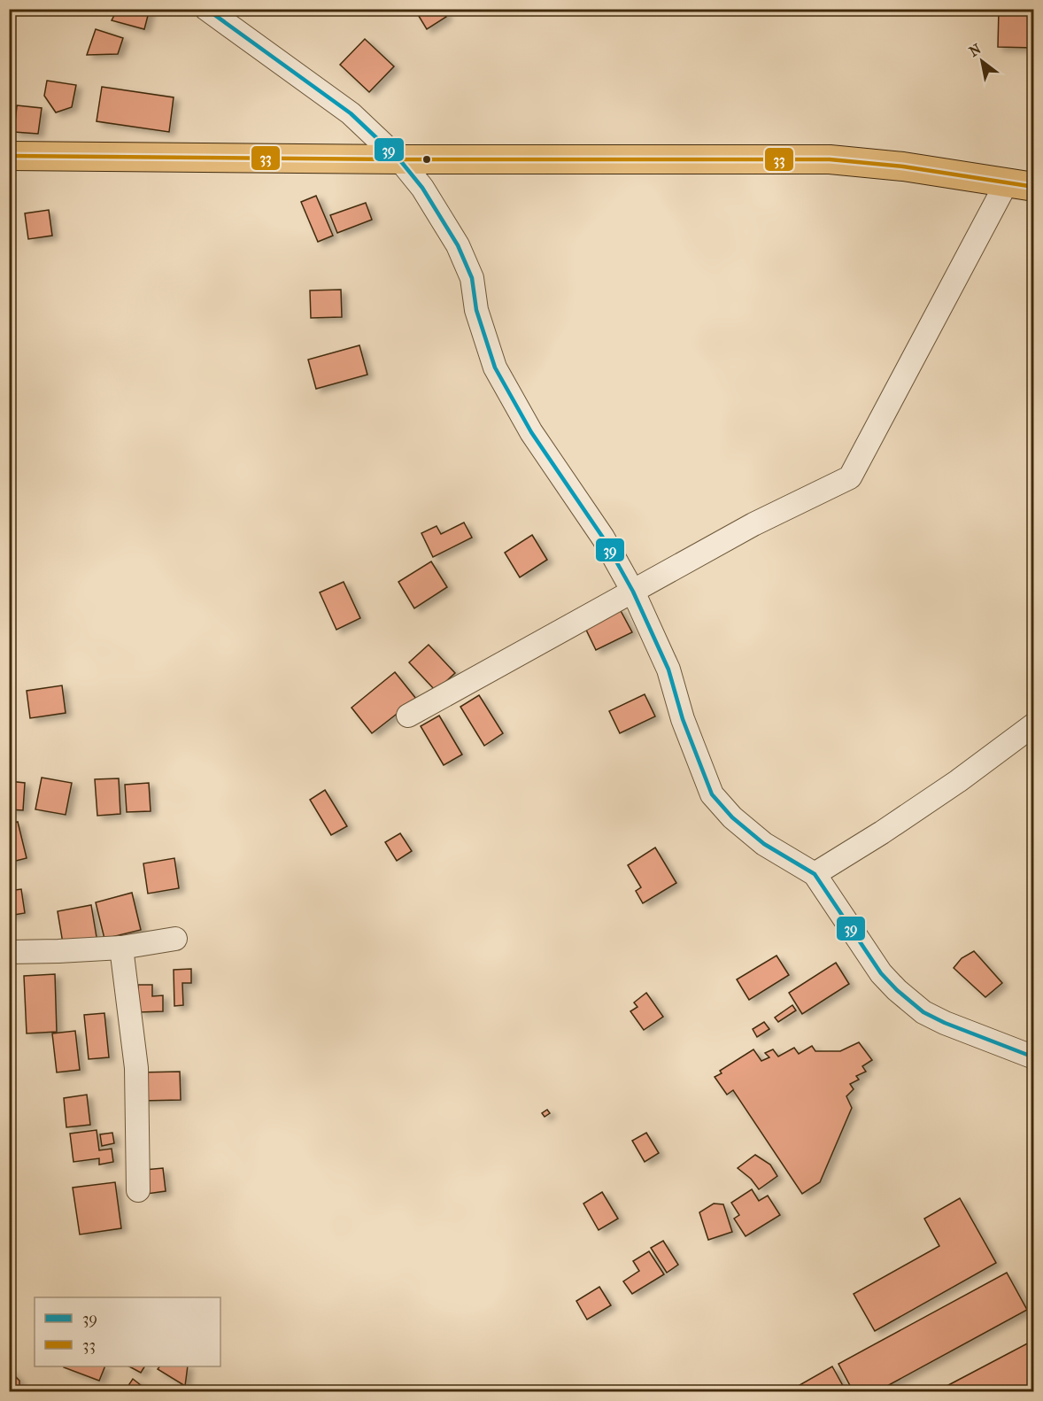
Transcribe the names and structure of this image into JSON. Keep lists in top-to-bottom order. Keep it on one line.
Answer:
{"lines":["transit line 39","transit line 33"],"legend":["39","33"],"north":"top left"}
